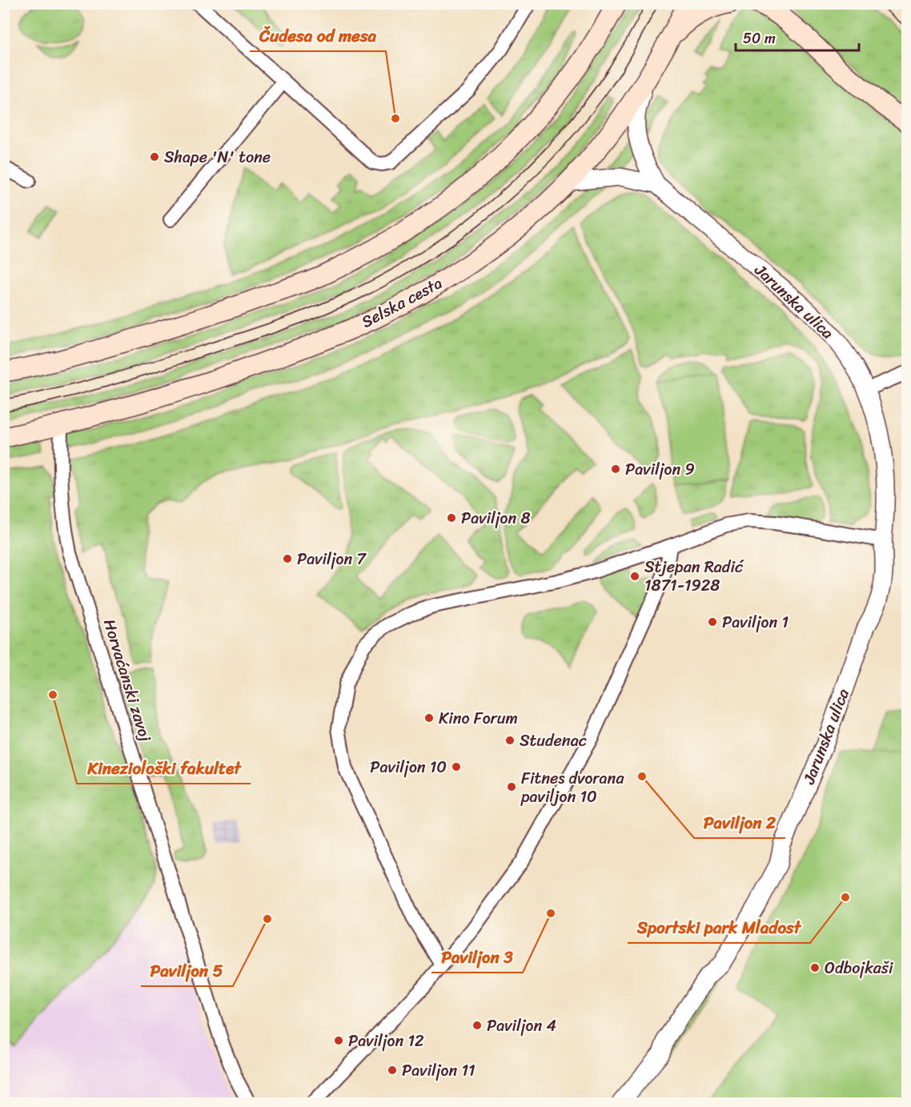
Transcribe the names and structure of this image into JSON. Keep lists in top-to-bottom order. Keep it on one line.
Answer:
{"streets":{"main road":["Selska cesta"],"street":["Jarunska ulica","Horvaćanski zavoj"]},"crossings":[["Selska cesta","Horvaćanski zavoj"]],"places":["Čudesa od mesa","Shape 'N' tone","Paviljon 9","Paviljon 8","Paviljon 7","Stjepan Radić 1871-1928","Paviljon 1","Kineziološki fakultet","Kino Forum","Studenac","Paviljon 10","Paviljon 2","Fitnes dvorana paviljon 10","Sportski park Mladost","Paviljon 3","Paviljon 5","Odbojkaši","Paviljon 4","Paviljon 12","Paviljon 11"],"scale_bar":"50 m"}
